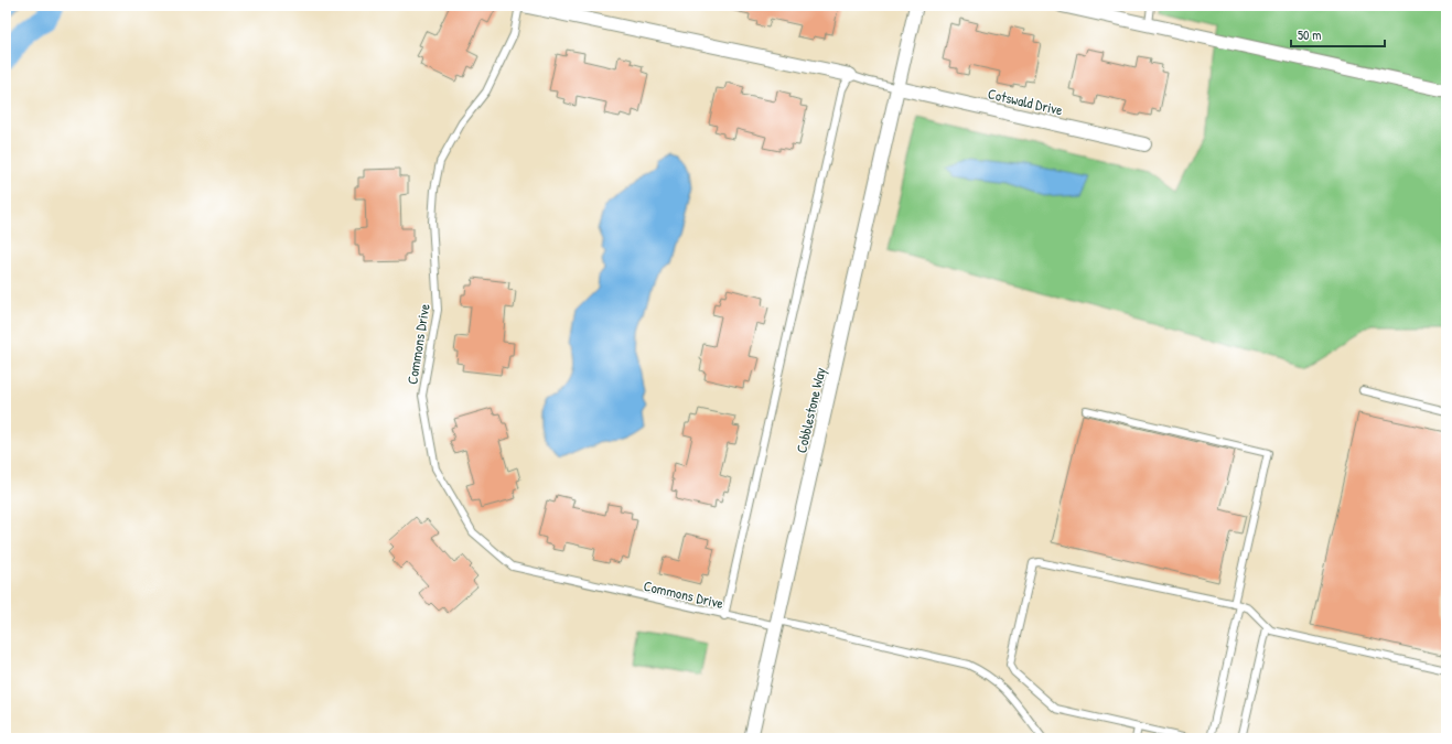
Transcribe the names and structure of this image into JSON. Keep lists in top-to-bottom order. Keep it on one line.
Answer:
{"streets":{"street":["Cotswald Drive","Cobblestone Way"],"lane":["Commons Drive"]},"crossings":[["Cotswald Drive","Cobblestone Way"],["Commons Drive","Cobblestone Way"]],"scale_bar":"50 m"}
